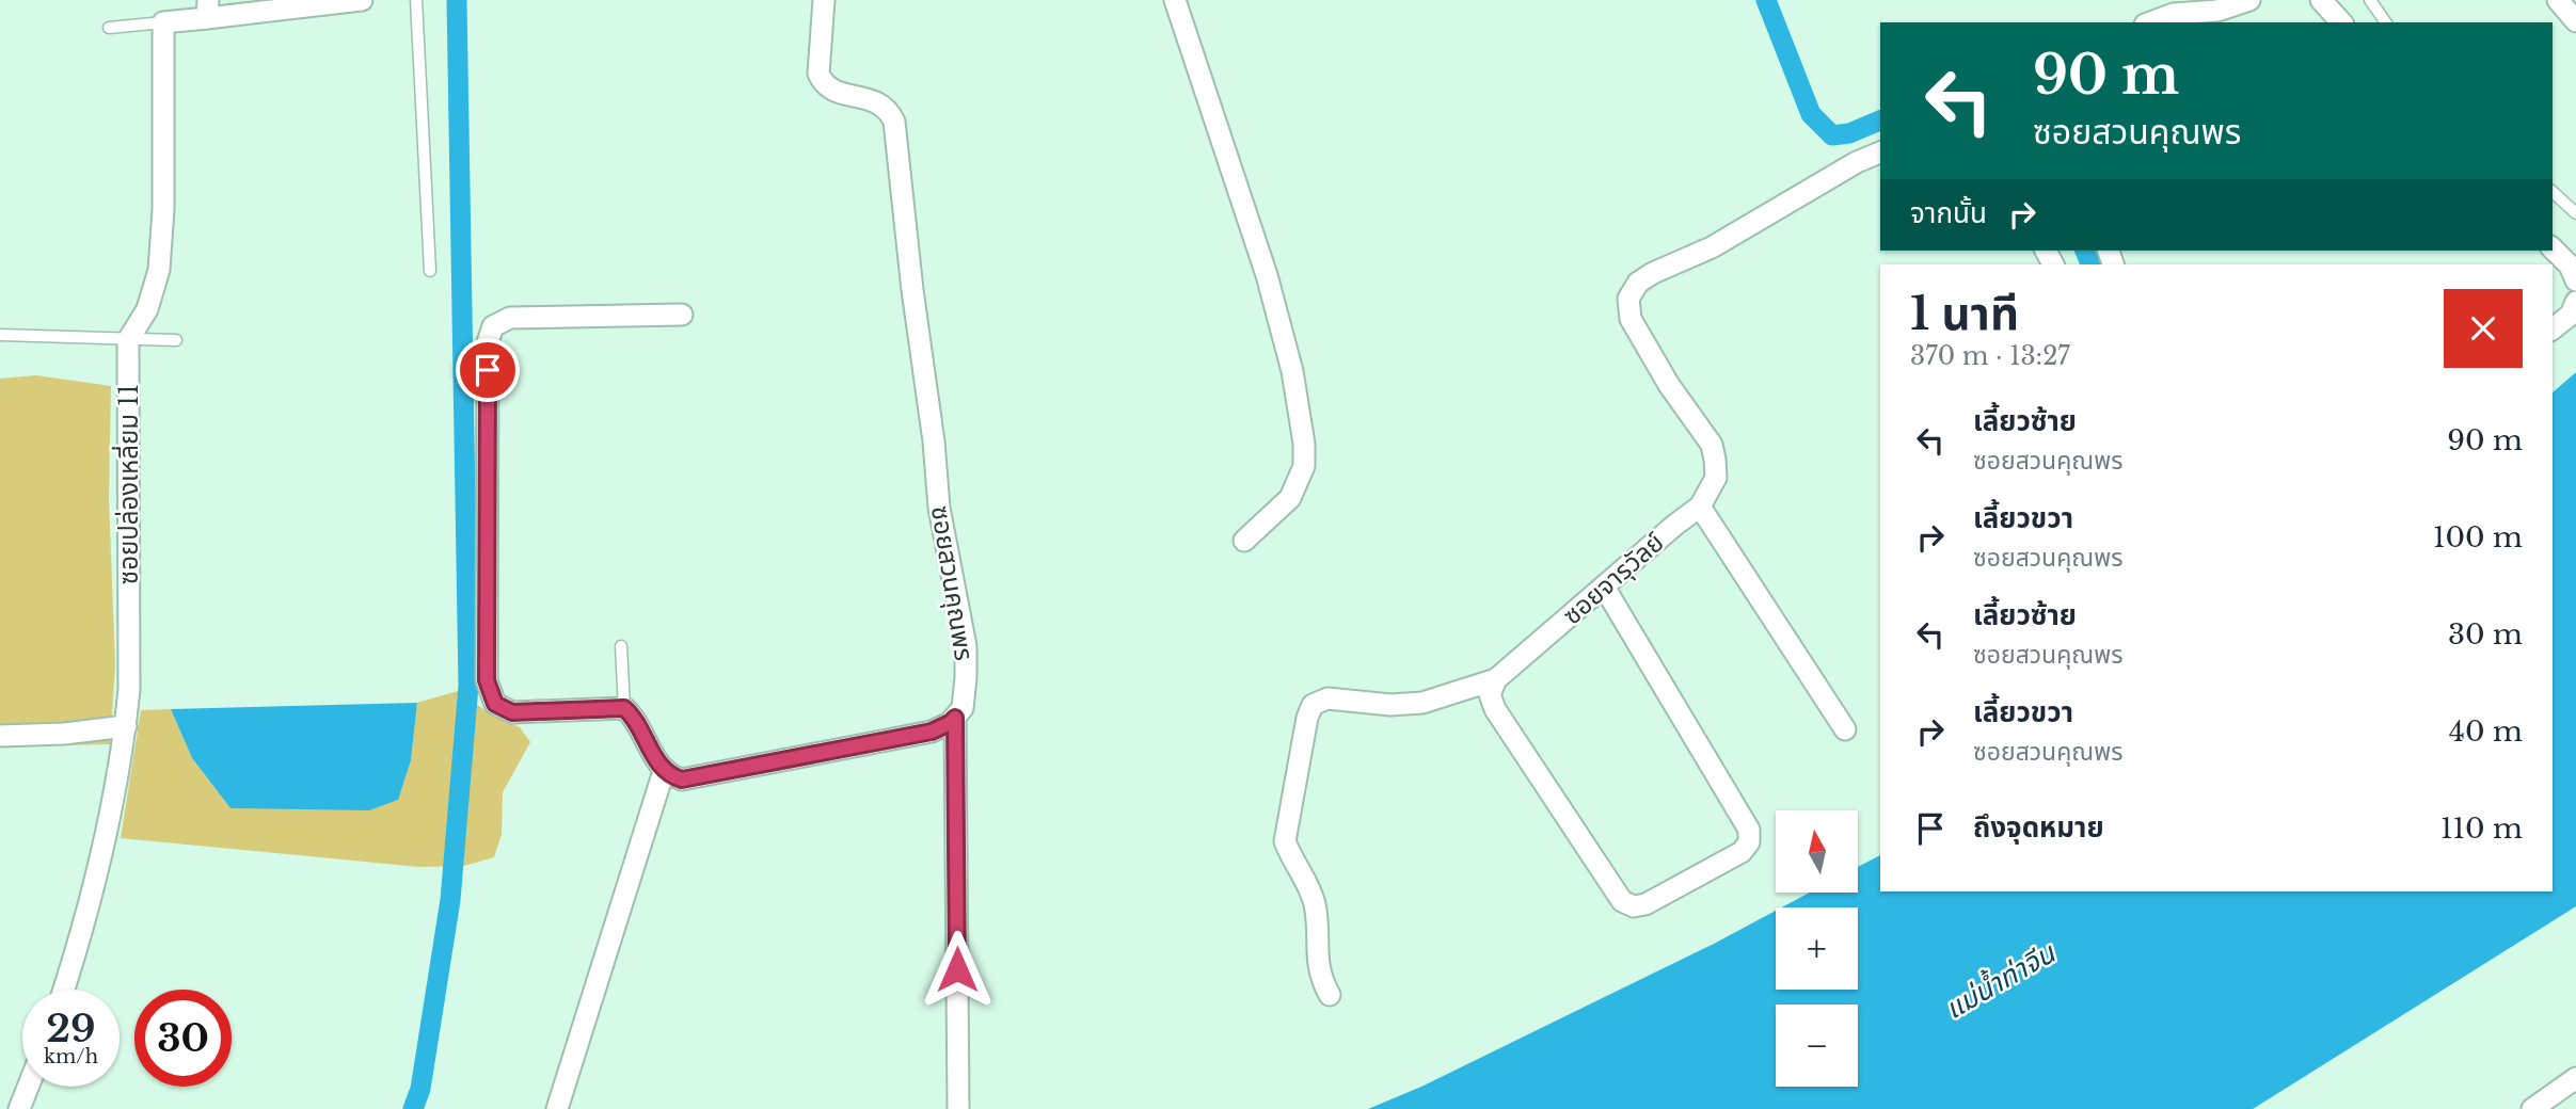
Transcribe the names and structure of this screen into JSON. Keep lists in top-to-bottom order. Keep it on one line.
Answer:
{"streets":{"street":["ซอยปล่องเหลี่ยม 11","ซอยจารุวัลย์","ซอยสวนคุณพร"]},"water":["แม่น้ำท่าจีน"],"north":"top","page":{"turn":["90 m","ซอยสวนคุณพร"],"then":"จากนั้น","heading":["1 นาที","370 m · 13:27"],"list":[{"name":"เลี้ยวซ้าย","note":"ซอยสวนคุณพร","value":"90 m"},{"name":"เลี้ยวขวา","note":"ซอยสวนคุณพร","value":"100 m"},{"name":"เลี้ยวซ้าย","note":"ซอยสวนคุณพร","value":"30 m"},{"name":"เลี้ยวขวา","note":"ซอยสวนคุณพร","value":"40 m"},{"name":"ถึงจุดหมาย","value":"110 m"}],"map_buttons":["+","−"],"speed":"29 km/h","limit":"30"}}
